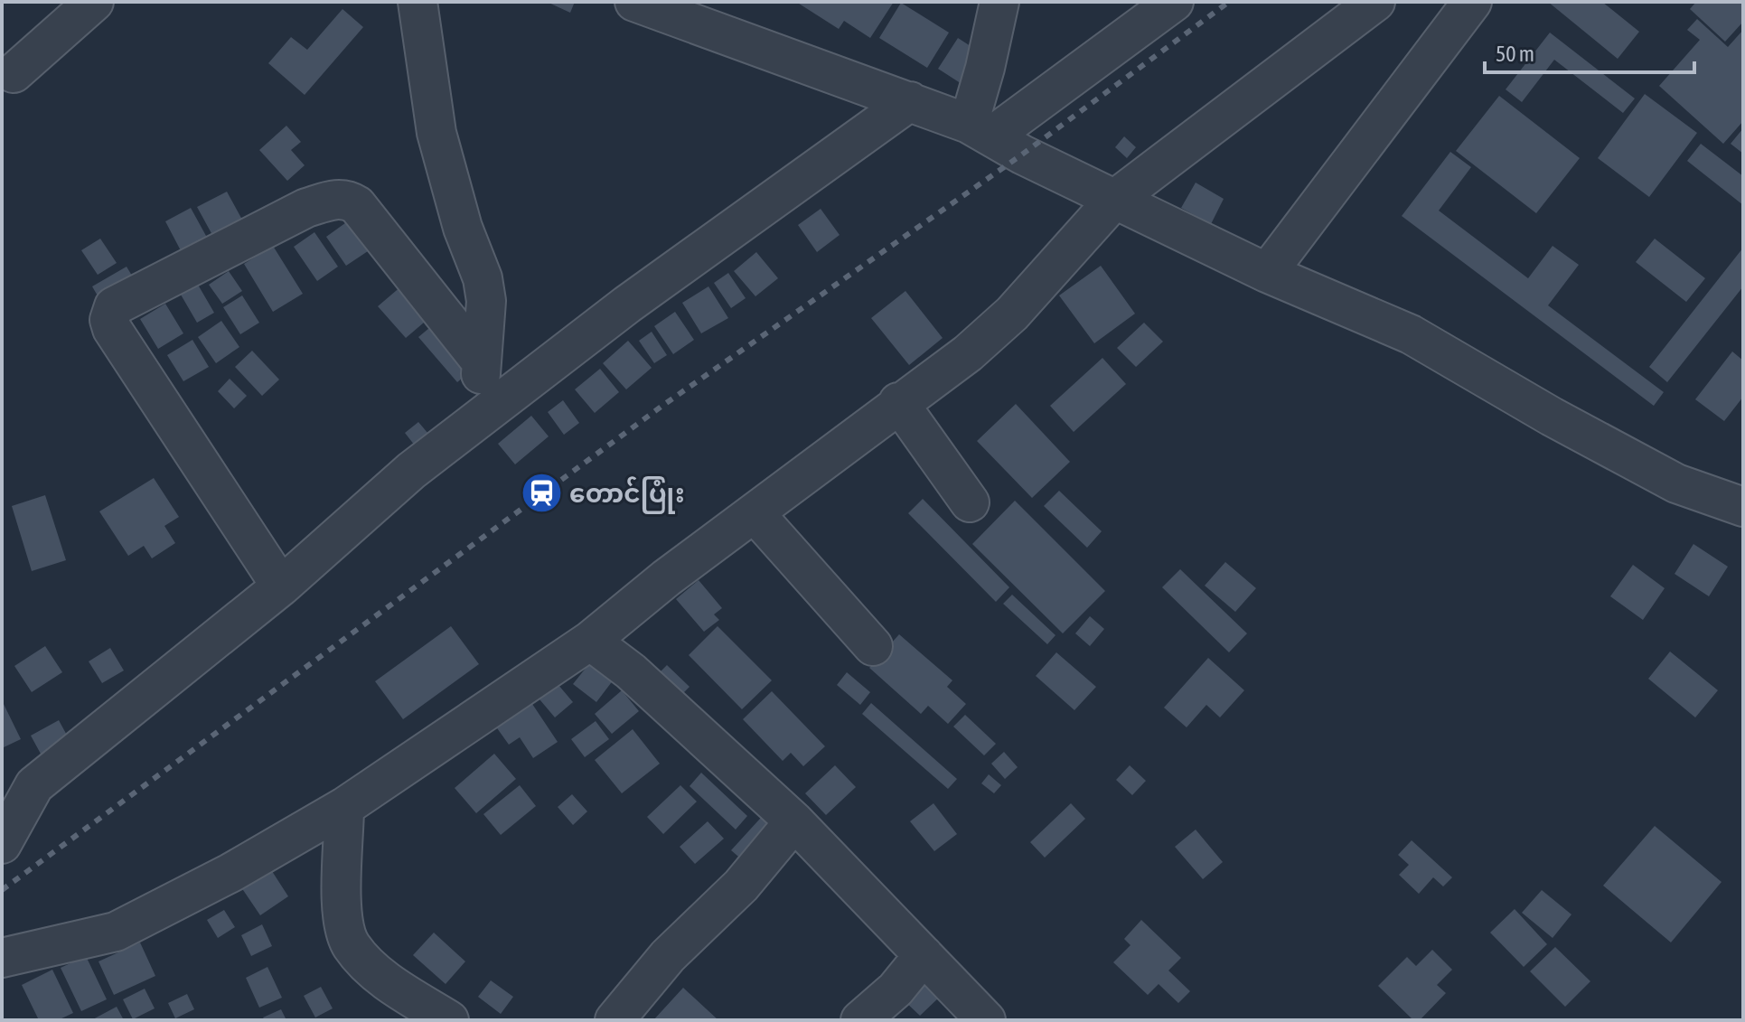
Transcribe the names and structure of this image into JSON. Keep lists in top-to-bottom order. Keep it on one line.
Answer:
{"places":{"station":["တောင်ပြုံး"]},"scale_bar":"50 m"}
